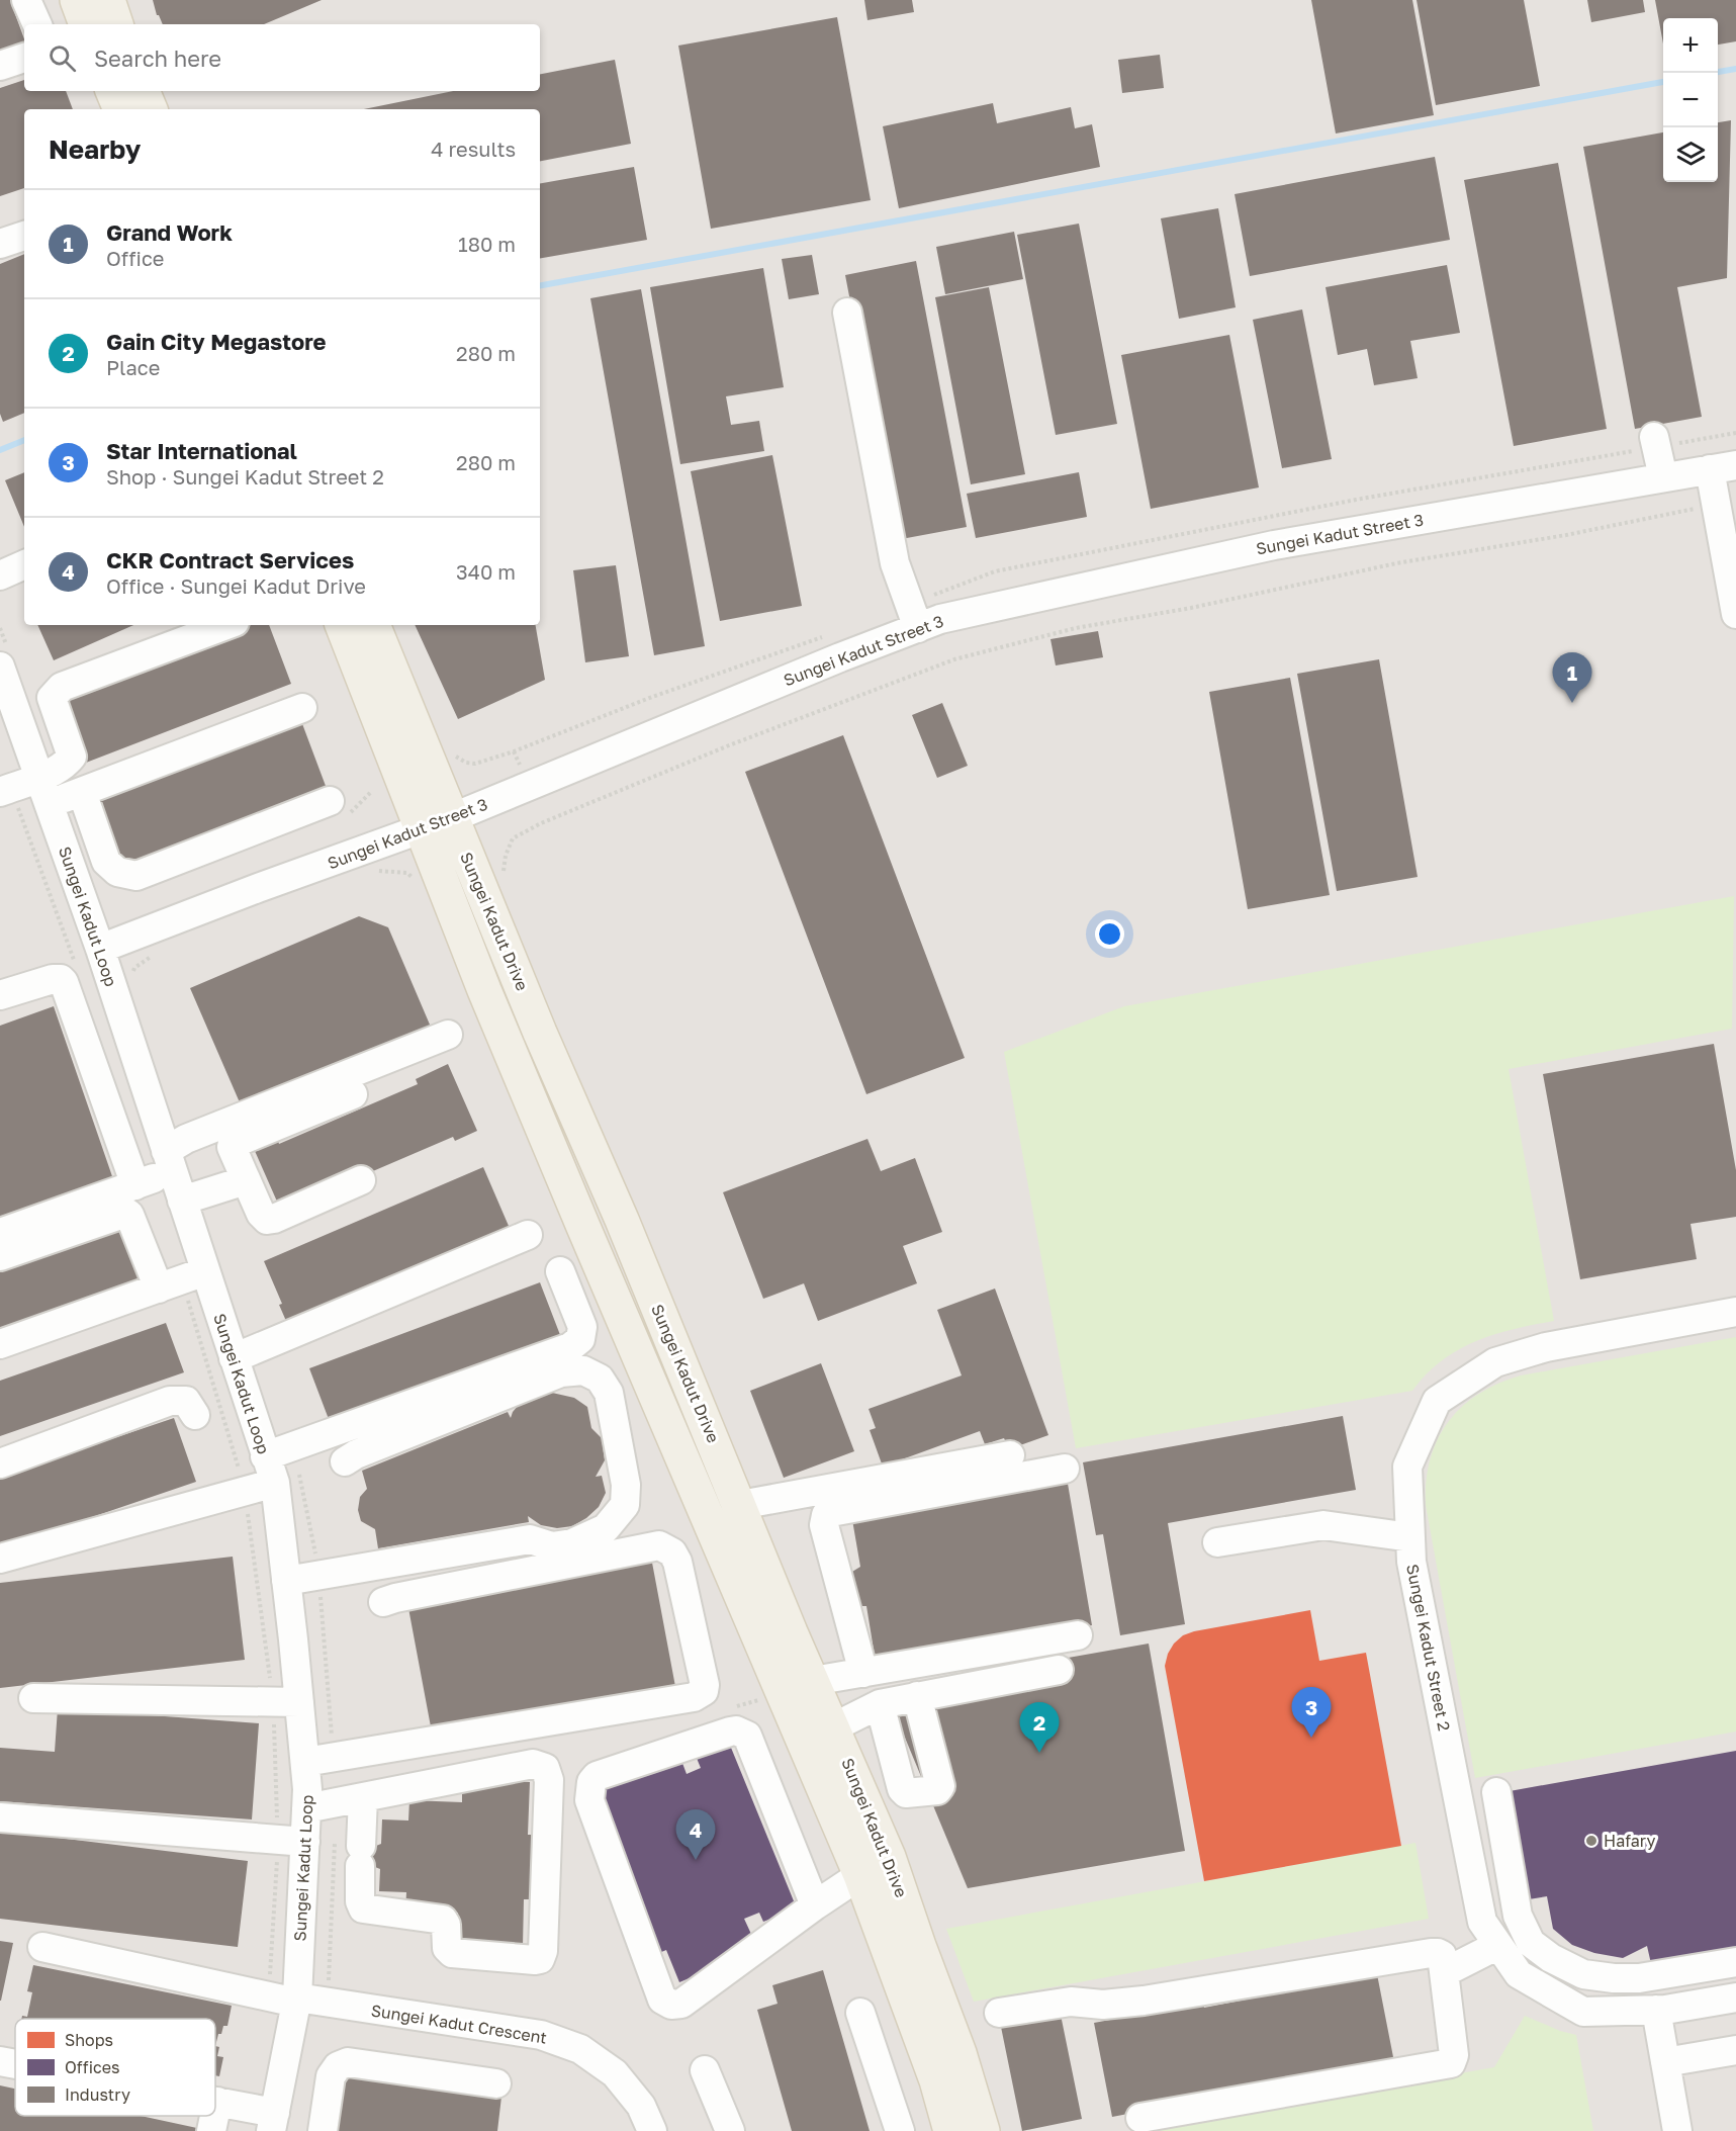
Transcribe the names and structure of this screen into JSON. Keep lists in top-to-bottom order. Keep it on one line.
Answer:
{"streets":{"main road":["Sungei Kadut Drive"],"street":["Sungei Kadut Street 3","Sungei Kadut Loop","Sungei Kadut Street 2","Sungei Kadut Crescent"]},"crossings":[["Sungei Kadut Street 3","Sungei Kadut Loop"],["Sungei Kadut Street 3","Sungei Kadut Drive"],["Sungei Kadut Loop","Sungei Kadut Crescent"]],"places":["Hafary"],"legend":["Shops","Offices","Industry"],"page":{"map_buttons":["+","−"],"search":"Search here","heading":["Nearby","4 results"],"list":[{"mark":"1","name":"Grand Work","note":"Office","value":"180 m"},{"mark":"2","name":"Gain City Megastore","note":"Place","value":"280 m"},{"mark":"3","name":"Star International","note":"Shop · Sungei Kadut Street 2","value":"280 m"},{"mark":"4","name":"CKR Contract Services","note":"Office · Sungei Kadut Drive","value":"340 m"}],"pins":["1","3","2","4"]}}
